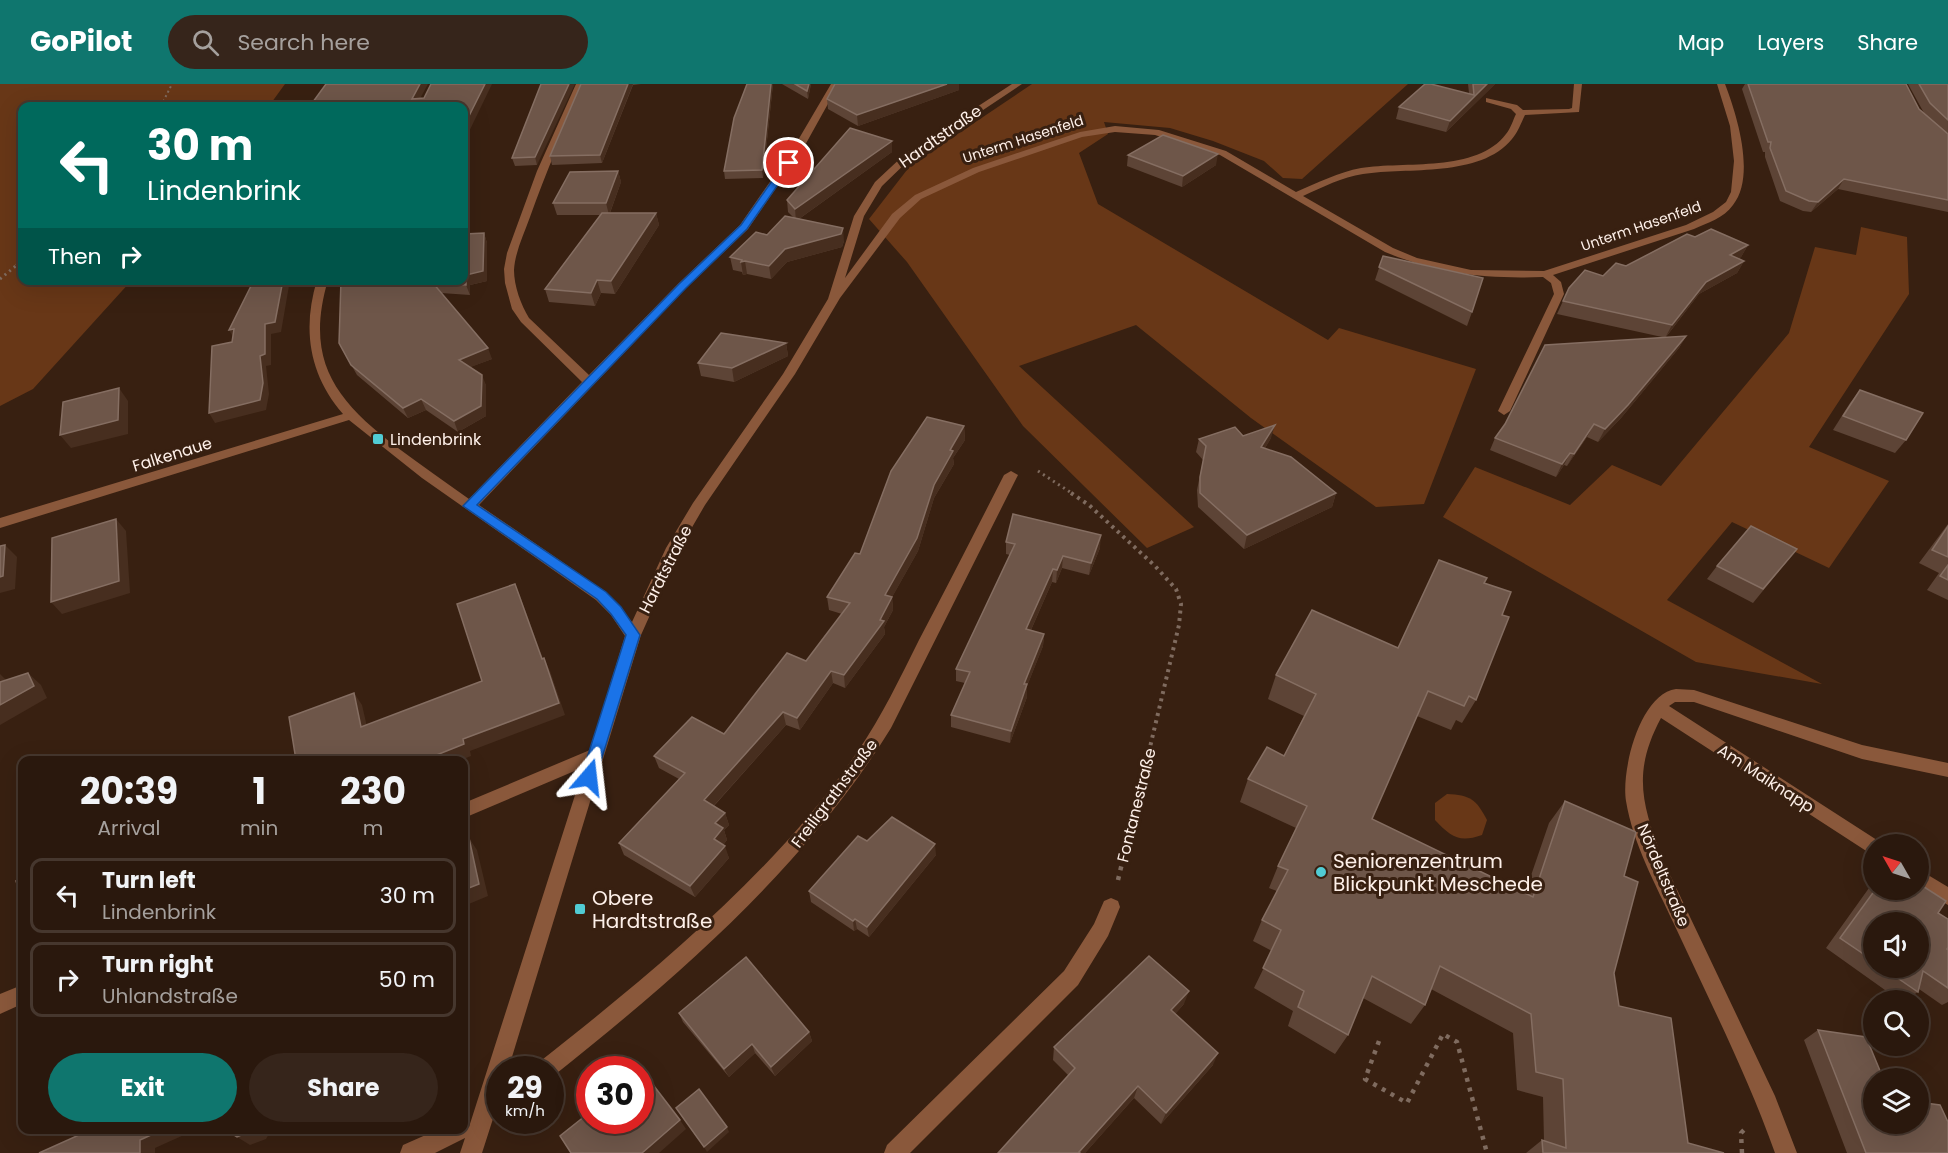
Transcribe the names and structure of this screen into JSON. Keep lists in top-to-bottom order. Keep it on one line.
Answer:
{"streets":{"street":["Hardtstraße","Unterm Hasenfeld","Falkenaue","Am Maiknapp","Freiligrathstraße","Nördeltstraße"],"path":["Fontanestraße"]},"crossings":[["Hardtstraße","Unterm Hasenfeld"],["Am Maiknapp","Nördeltstraße"],["Freiligrathstraße","Fontanestraße"]],"places":{"transit":["Lindenbrink","Obere Hardtstraße"],"other":["Seniorenzentrum Blickpunkt Meschede"]},"north":"top left","page":{"header":"GoPilot","search":"Search here","nav":["Map","Layers","Share"],"turn":["30 m","Lindenbrink"],"then":"Then","eta":["20:39","Arrival","1","min","230","m"],"list":[{"name":"Turn left","note":"Lindenbrink","value":"30 m"},{"name":"Turn right","note":"Uhlandstraße","value":"50 m"}],"buttons":["Exit","Share"],"speed":"29 km/h","limit":"30"}}
